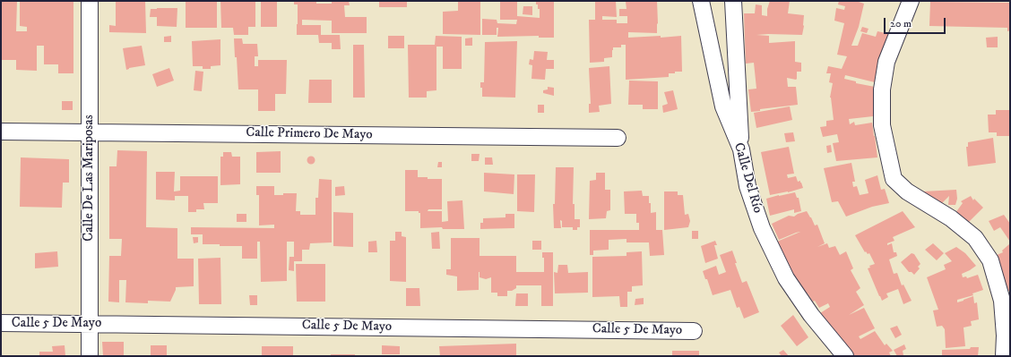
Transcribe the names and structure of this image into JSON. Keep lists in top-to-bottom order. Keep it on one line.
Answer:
{"streets":{"street":["Calle Primero De Mayo","Calle De Las Mariposas","Calle Del Río","Calle 5 De Mayo"]},"crossings":[["Calle Primero De Mayo","Calle De Las Mariposas"],["Calle De Las Mariposas","Calle 5 De Mayo"]],"scale_bar":"20 m"}
